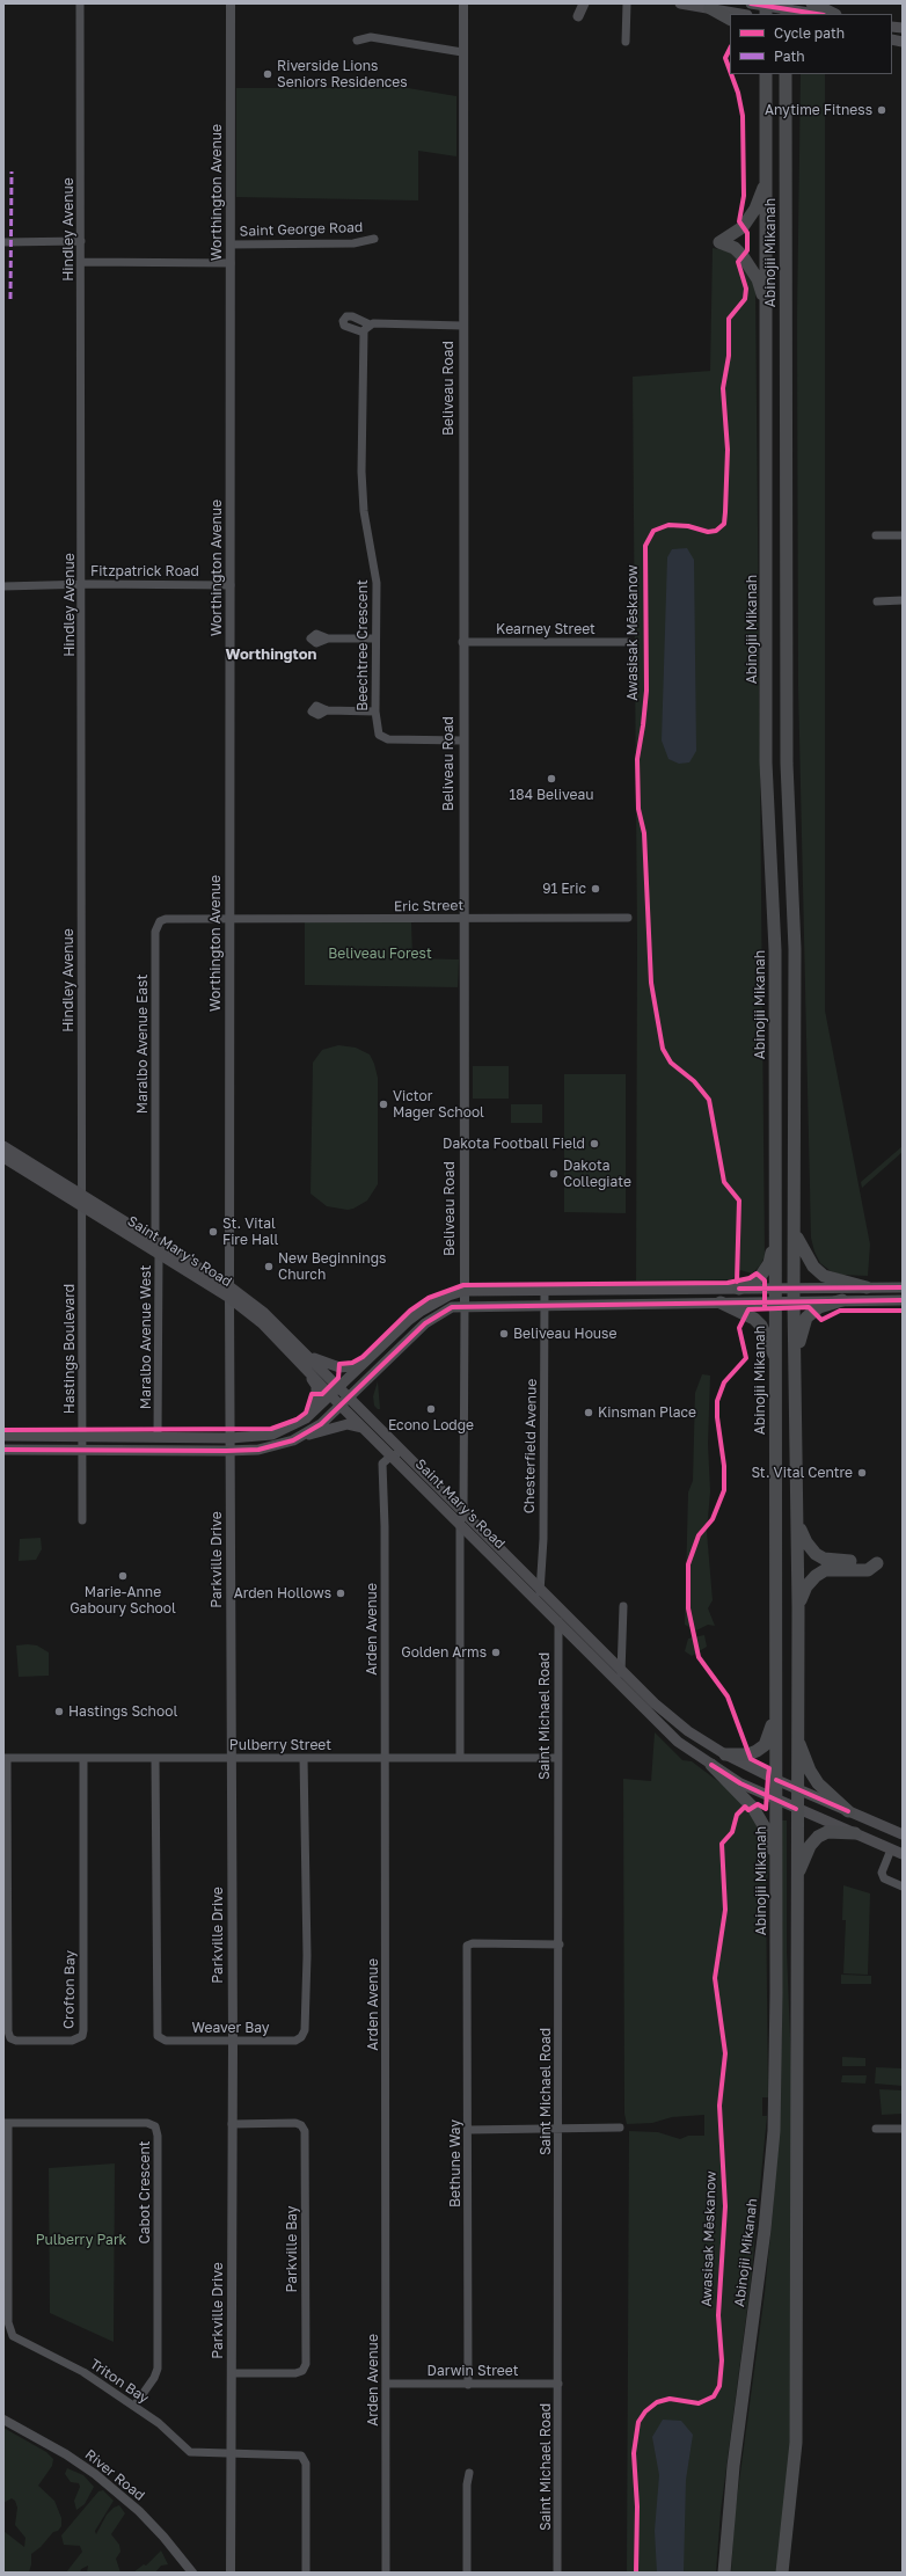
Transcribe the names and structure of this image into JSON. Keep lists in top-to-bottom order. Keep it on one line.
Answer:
{"streets":{"main road":["Abinojii Mikanah","Saint Mary's Road"],"street":["Worthington Avenue","Hindley Avenue","Saint George Road","Beliveau Road","Fitzpatrick Road","Kearney Street","Beechtree Crescent","Eric Street","Maralbo Avenue East","Maralbo Avenue West","Hastings Boulevard","Chesterfield Avenue","Parkville Drive","Arden Avenue","Saint Michael Road","Pulberry Street","Crofton Bay","Weaver Bay","Bethune Way","Cabot Crescent","Parkville Bay","Darwin Street","Triton Bay","River Road"],"cycle path":["Awasisak Mēskanow"]},"crossings":[["Worthington Avenue","Saint George Road"],["Worthington Avenue","Fitzpatrick Road"],["Worthington Avenue","Eric Street"],["Worthington Avenue","Maralbo Avenue East"],["Worthington Avenue","Saint Mary's Road"],["Worthington Avenue","Parkville Drive"],["Hindley Avenue","Fitzpatrick Road"],["Hindley Avenue","Saint Mary's Road"],["Hindley Avenue","Hastings Boulevard"],["Abinojii Mikanah","Saint Mary's Road"],["Beliveau Road","Kearney Street"],["Beliveau Road","Beechtree Crescent"],["Beliveau Road","Eric Street"],["Beliveau Road","Saint Mary's Road"],["Eric Street","Maralbo Avenue East"],["Maralbo Avenue East","Saint Mary's Road"],["Maralbo Avenue East","Maralbo Avenue West"],["Saint Mary's Road","Maralbo Avenue West"],["Saint Mary's Road","Hastings Boulevard"],["Saint Mary's Road","Chesterfield Avenue"],["Saint Mary's Road","Parkville Drive"],["Saint Mary's Road","Arden Avenue"],["Saint Mary's Road","Saint Michael Road"],["Parkville Drive","Pulberry Street"],["Parkville Drive","Weaver Bay"],["Parkville Drive","Parkville Bay"],["Parkville Drive","Triton Bay"],["Arden Avenue","Pulberry Street"],["Arden Avenue","Darwin Street"],["Saint Michael Road","Pulberry Street"],["Saint Michael Road","Bethune Way"],["Saint Michael Road","Darwin Street"],["Pulberry Street","Crofton Bay"],["Pulberry Street","Weaver Bay"],["Bethune Way","Darwin Street"],["Cabot Crescent","Triton Bay"]],"districts":["Worthington"],"parks":["Beliveau Forest","Pulberry Park"],"places":["Riverside Lions Seniors Residences","Anytime Fitness","184 Beliveau","91 Eric","Victor Mager School","Dakota Football Field","Dakota Collegiate","St. Vital Fire Hall","New Beginnings Church","Beliveau House","Econo Lodge","Kinsman Place","St. Vital Centre","Marie-Anne Gaboury School","Arden Hollows","Golden Arms","Hastings School"],"legend":["Cycle path","Path"]}
